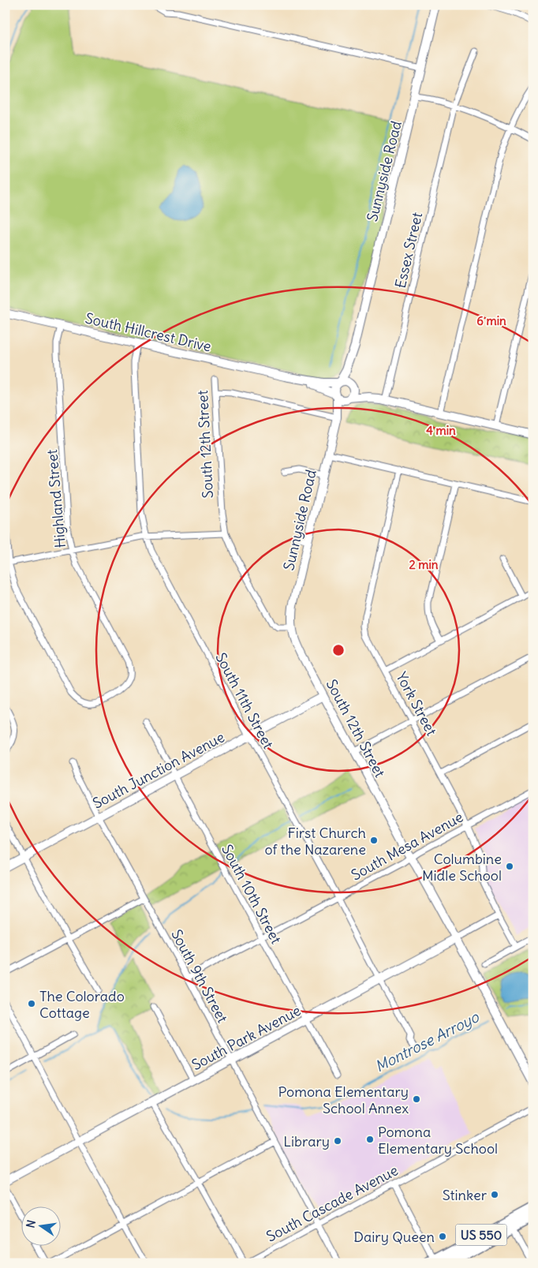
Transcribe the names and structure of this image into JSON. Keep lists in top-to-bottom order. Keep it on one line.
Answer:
{"streets":{"highway":["US 550"],"street":["Sunnyside Road","Essex Street","South Hillcrest Drive","South 12th Street","Highland Street","South 11th Street","York Street","South Junction Avenue","South Mesa Avenue","South 10th Street","South 9th Street","South Park Avenue","South Cascade Avenue"]},"crossings":[["Sunnyside Road","South 12th Street"],["South Hillcrest Drive","Highland Street"],["South Hillcrest Drive","South 11th Street"],["South 12th Street","South Junction Avenue"],["South 12th Street","South Mesa Avenue"],["South 12th Street","South Park Avenue"],["South 11th Street","South Junction Avenue"],["South 11th Street","South Mesa Avenue"],["South 11th Street","South Park Avenue"],["York Street","South Mesa Avenue"],["York Street","South Park Avenue"],["South Junction Avenue","South 10th Street"],["South Junction Avenue","South 9th Street"],["South Mesa Avenue","South 10th Street"],["South Mesa Avenue","South 9th Street"],["South 10th Street","South Park Avenue"],["South 9th Street","South Park Avenue"],["South 9th Street","South Cascade Avenue"]],"water":["Montrose Arroyo"],"places":["First Church of the Nazarene","Columbine Midle School","The Colorado Cottage","Pomona Elementary School Annex","Pomona Elementary School","Library","Stinker","Dairy Queen"],"north":"left","rings":["6 min","4 min","2 min"]}
